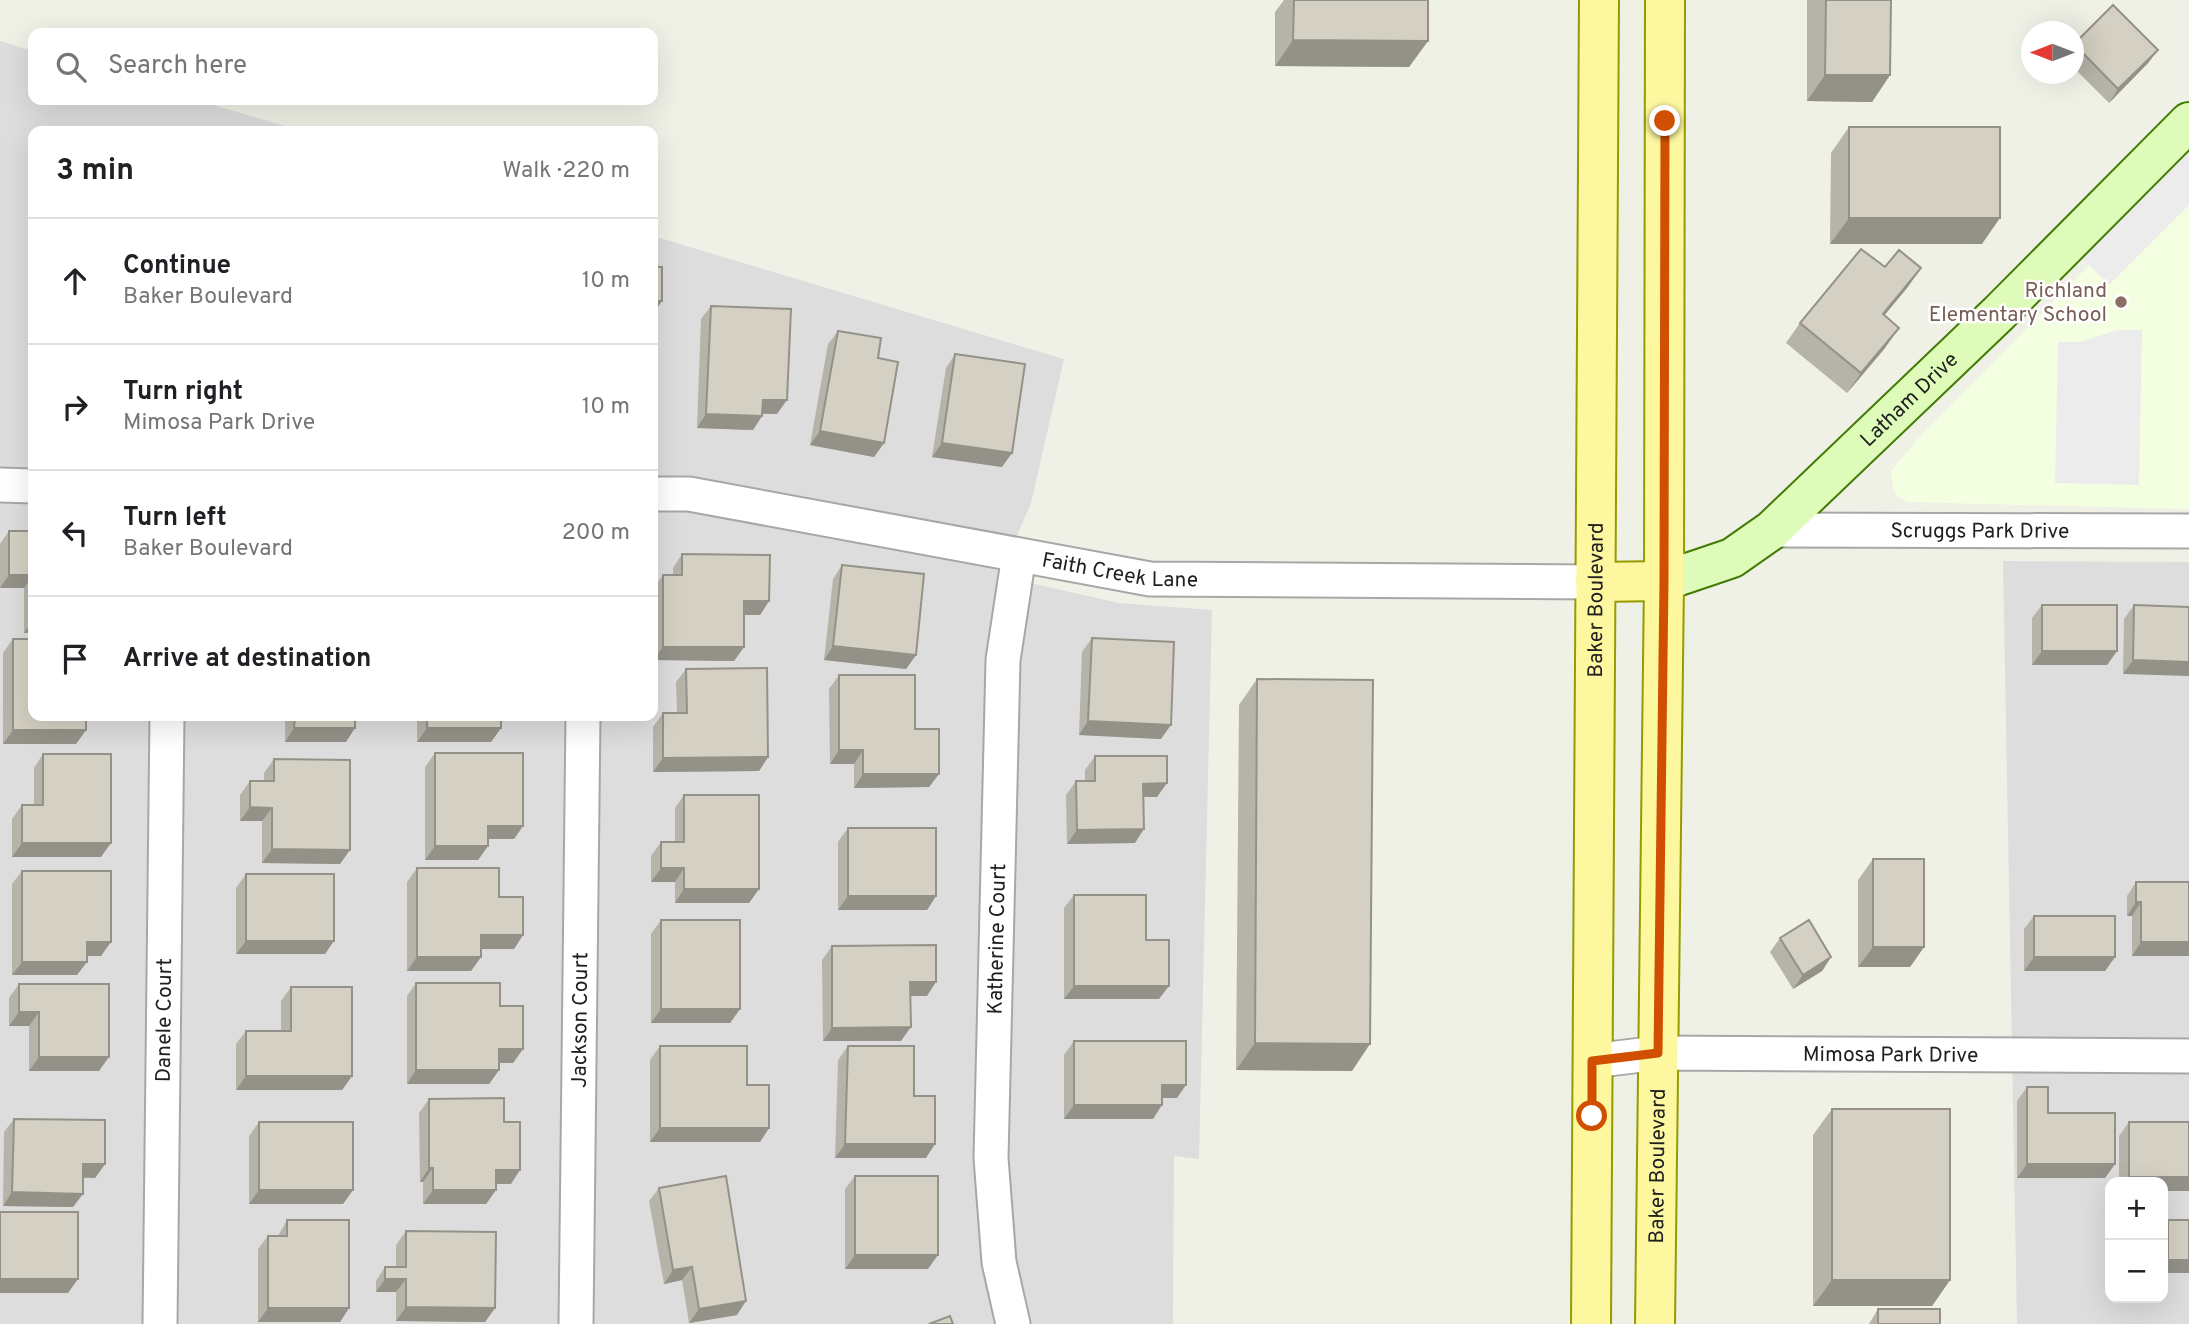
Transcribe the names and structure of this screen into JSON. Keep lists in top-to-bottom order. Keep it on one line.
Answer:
{"streets":{"main road":["Baker Boulevard"],"street":["Latham Drive","Scruggs Park Drive","Faith Creek Lane","Katherine Court","Danele Court","Jackson Court","Mimosa Park Drive"]},"crossings":[["Latham Drive","Scruggs Park Drive"],["Latham Drive","Baker Boulevard"],["Faith Creek Lane","Baker Boulevard"],["Faith Creek Lane","Katherine Court"],["Baker Boulevard","Mimosa Park Drive"]],"places":["Richland Elementary School"],"north":"left","page":{"search":"Search here","heading":["3 min","Walk · 220 m"],"list":[["Continue","Baker Boulevard","10 m"],["Turn right","Mimosa Park Drive","10 m"],["Turn left","Baker Boulevard","200 m"],"Arrive at destination"],"map_buttons":["+","−"]}}
